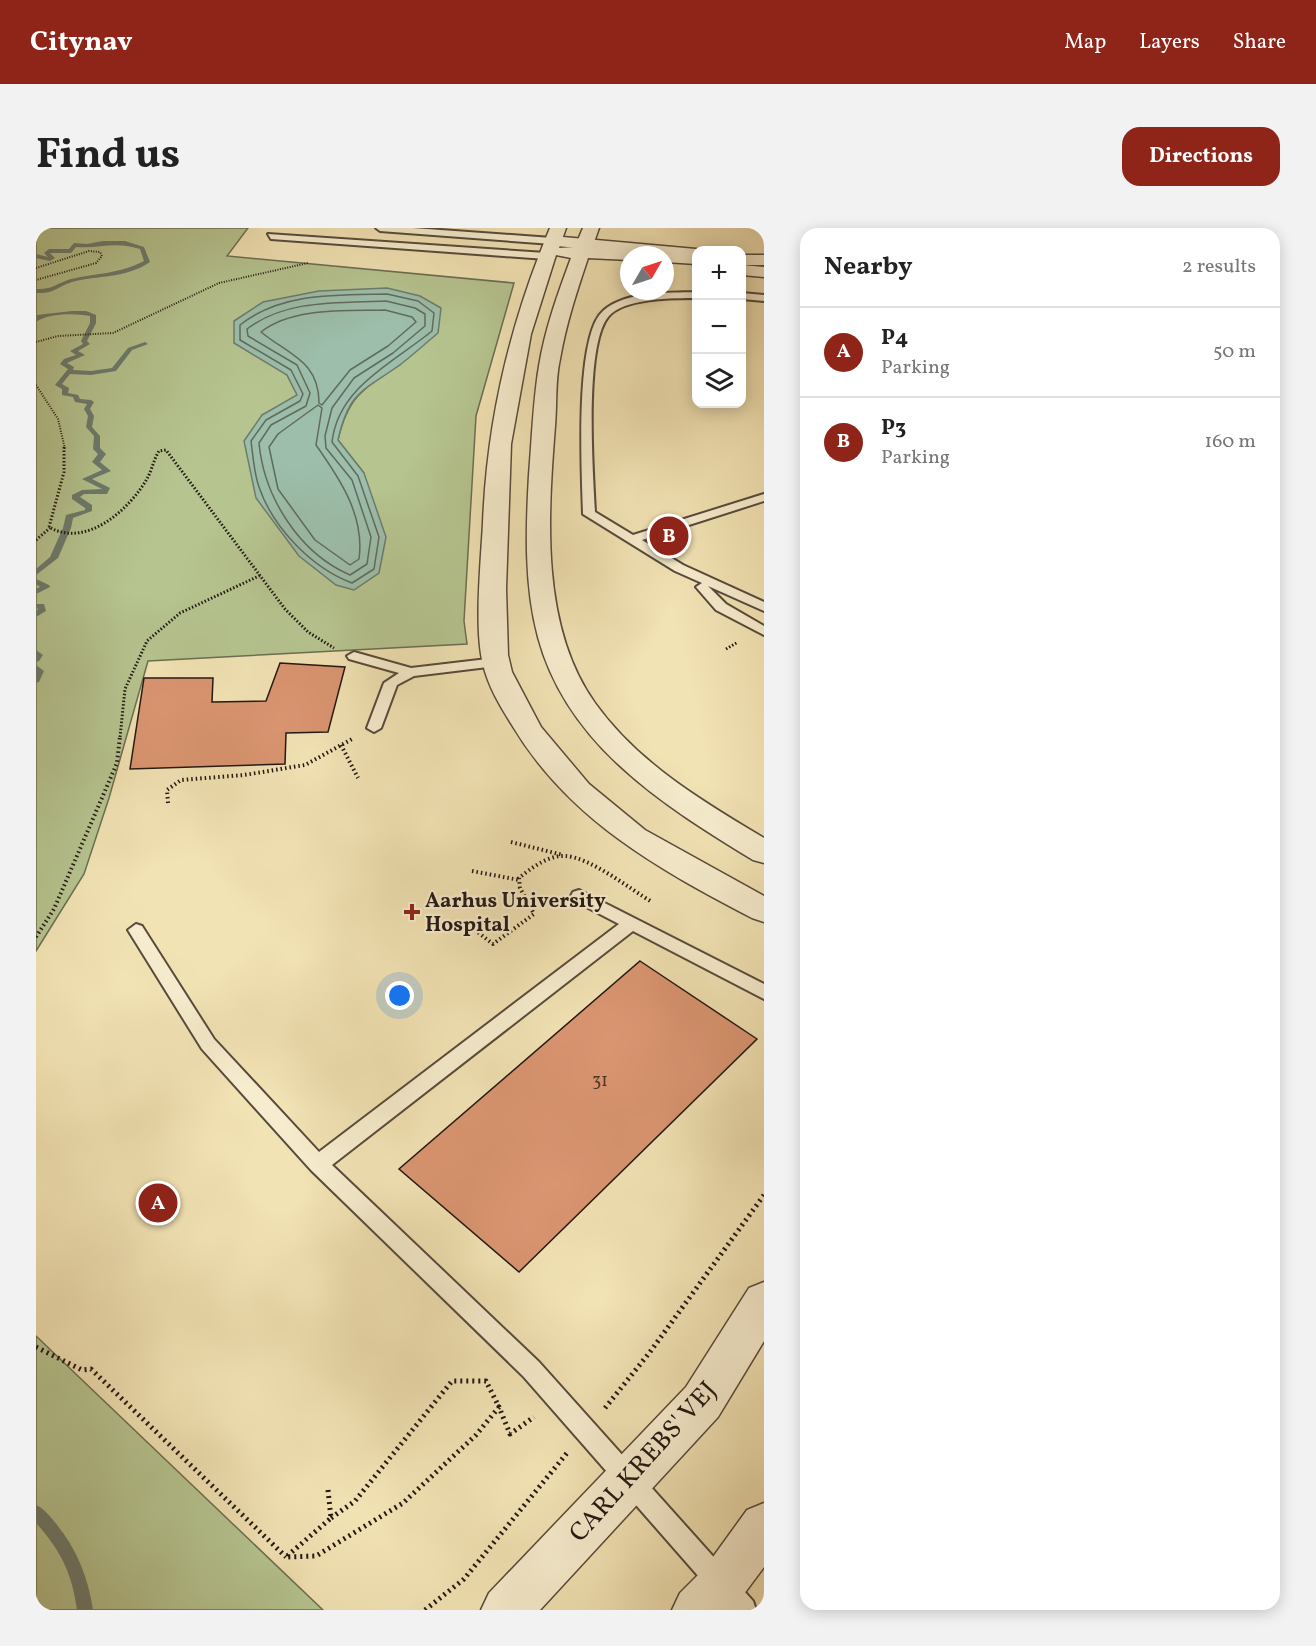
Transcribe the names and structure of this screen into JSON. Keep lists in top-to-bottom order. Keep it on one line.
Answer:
{"streets":{"street":["CARL KREBS' VEJ"]},"places":{"health":["Aarhus University Hospital"]},"house_numbers":["31"],"north":"top right","page":{"header":"Citynav","nav":["Map","Layers","Share"],"title":"Find us","buttons":"Directions","heading":["Nearby","2 results"],"map_buttons":["+","−"],"list":[{"mark":"A","name":"P4","note":"Parking","value":"50 m"},{"mark":"B","name":"P3","note":"Parking","value":"160 m"}],"pins":["B","A"]}}
